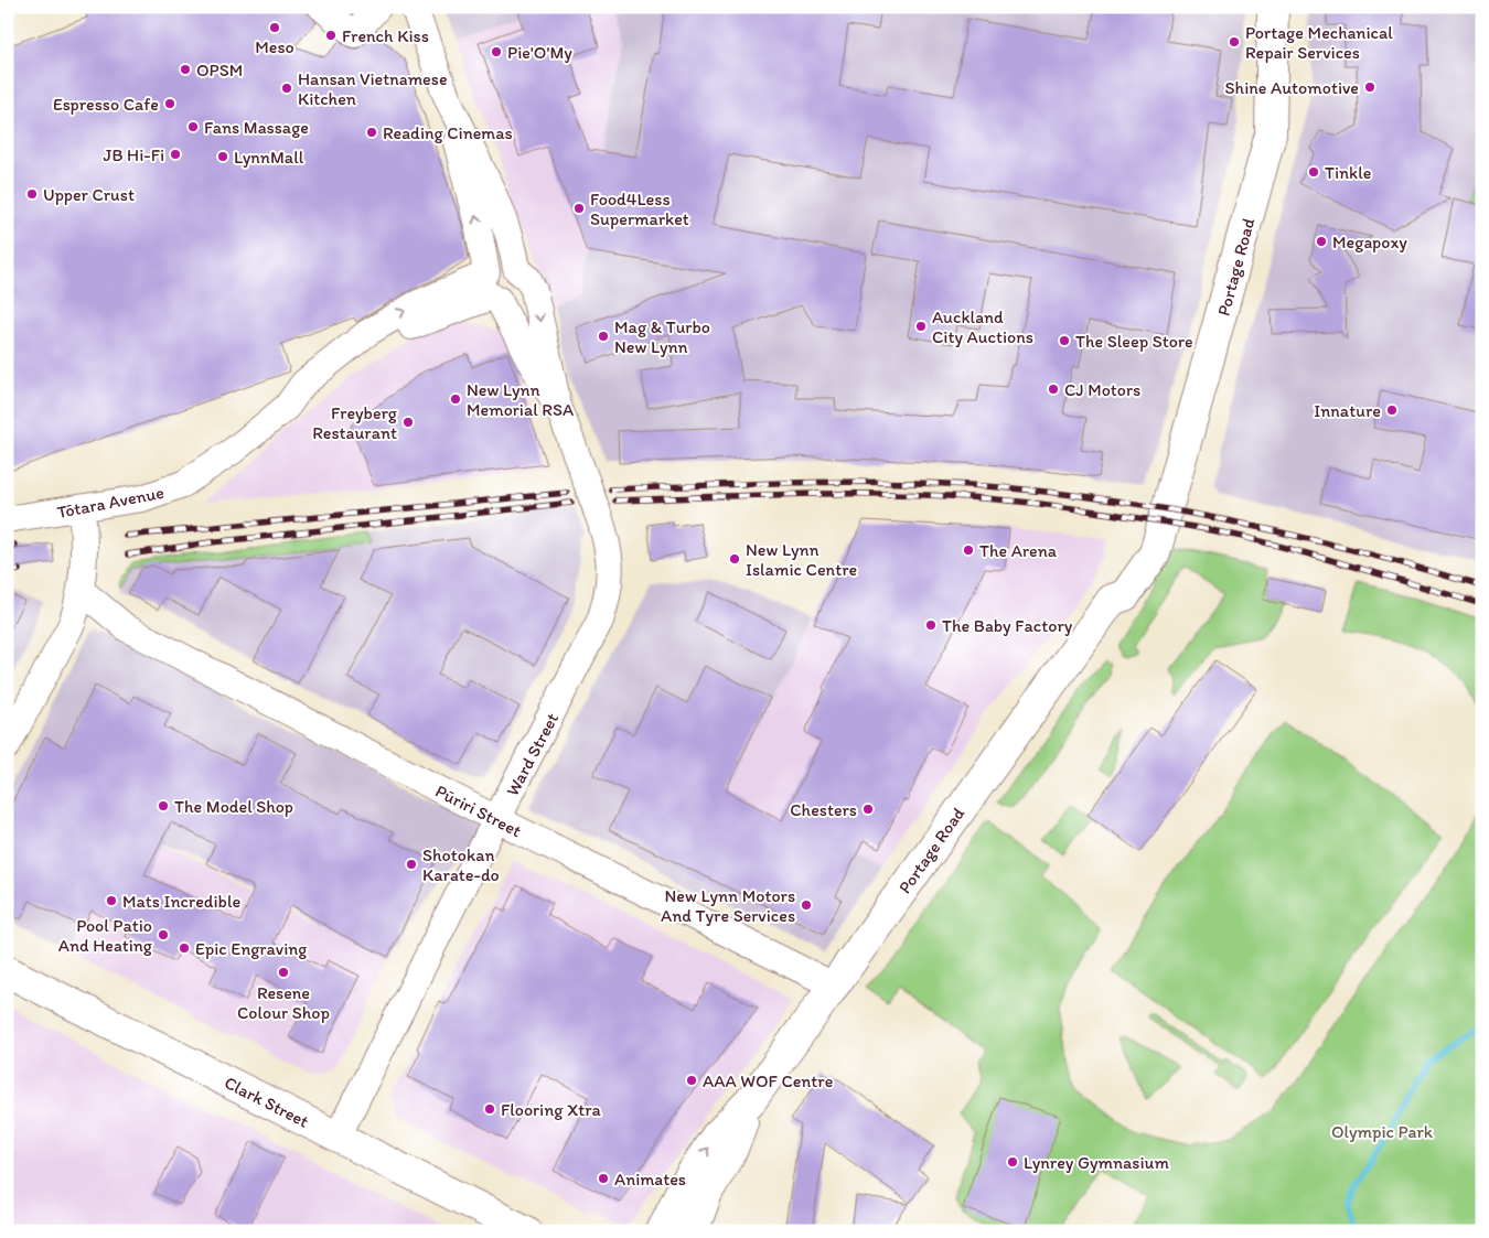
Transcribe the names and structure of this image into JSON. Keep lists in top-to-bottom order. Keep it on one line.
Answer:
{"streets":{"main road":["Portage Road","Clark Street"],"street":["Tōtara Avenue","Ward Street","Pūriri Street"]},"crossings":[["Portage Road","Pūriri Street"],["Ward Street","Pūriri Street"],["Ward Street","Clark Street"]],"parks":["Olympic Park"],"places":["Meso","French Kiss","Portage Mechanical Repair Services","Pie'O'My","OPSM","Shine Automotive","Hansan Vietnamese Kitchen","Espresso Cafe","Fans Massage","Reading Cinemas","JB Hi-Fi","LynnMall","Tinkle","Upper Crust","Food4Less Supermarket","Megapoxy","Auckland City Auctions","Mag & Turbo New Lynn","The Sleep Store","CJ Motors","New Lynn Memorial RSA","Innature","Freyberg Restaurant","The Arena","New Lynn Islamic Centre","The Baby Factory","The Model Shop","Chesters","Shotokan Karate-do","Mats Incredible","New Lynn Motors And Tyre Services","Pool Patio And Heating","Epic Engraving","Resene Colour Shop","AAA WOF Centre","Flooring Xtra","Lynrey Gymnasium","Animates"]}
